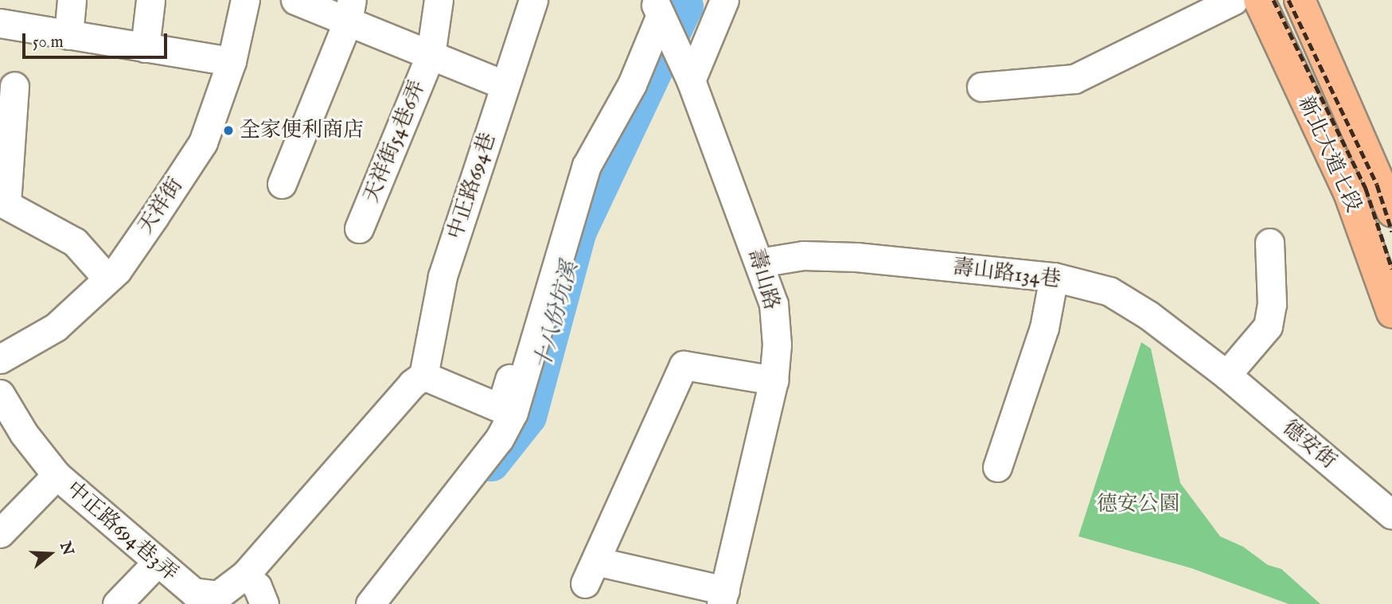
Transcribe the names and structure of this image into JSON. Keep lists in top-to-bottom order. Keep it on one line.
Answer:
{"streets":{"main road":["新北大道七段"],"street":["天祥街54巷6弄","中正路694巷","天祥街","壽山路134巷","壽山路","德安街","中正路694巷3弄"]},"crossings":[["壽山路134巷","壽山路"],["壽山路134巷","德安街"]],"water":["十八份坑溪"],"parks":["德安公園"],"places":["全家便利商店"],"scale_bar":"50 m","north":"right"}
